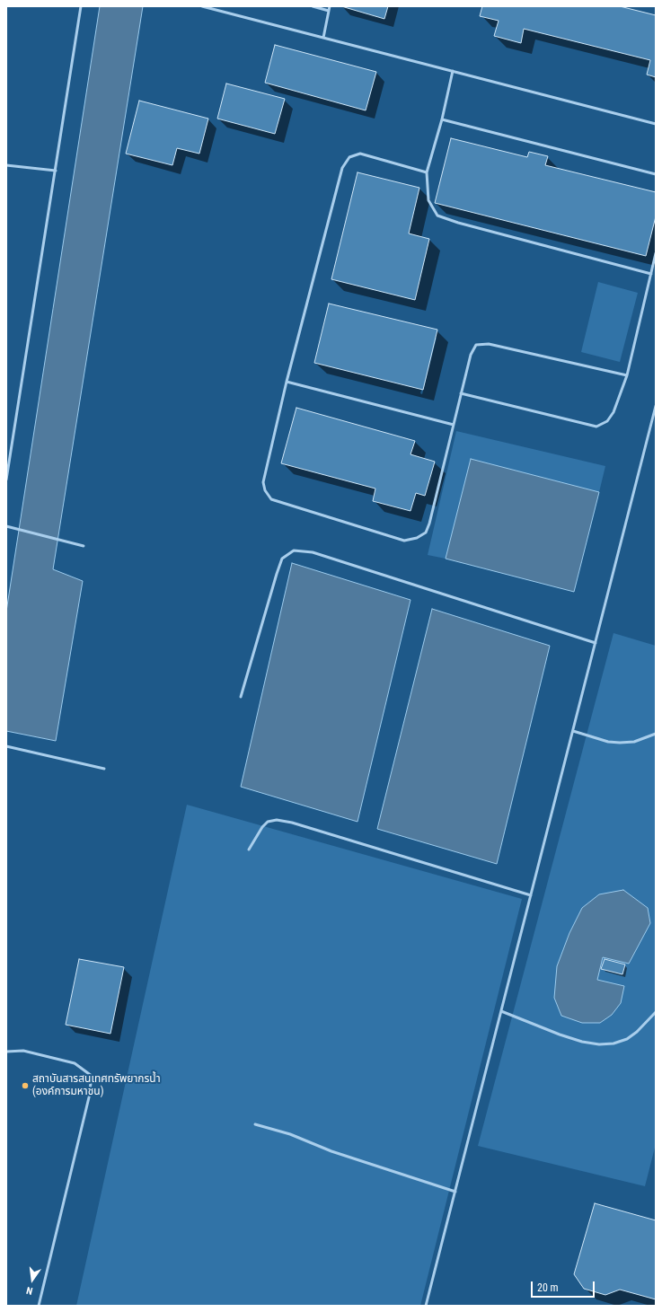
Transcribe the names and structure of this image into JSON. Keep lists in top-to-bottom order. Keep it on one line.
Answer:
{"places":["สถาบันสารสนเทศทรัพยากรน้ำ (องค์การมหาชน)"],"scale_bar":"20 m","north":"bottom"}
